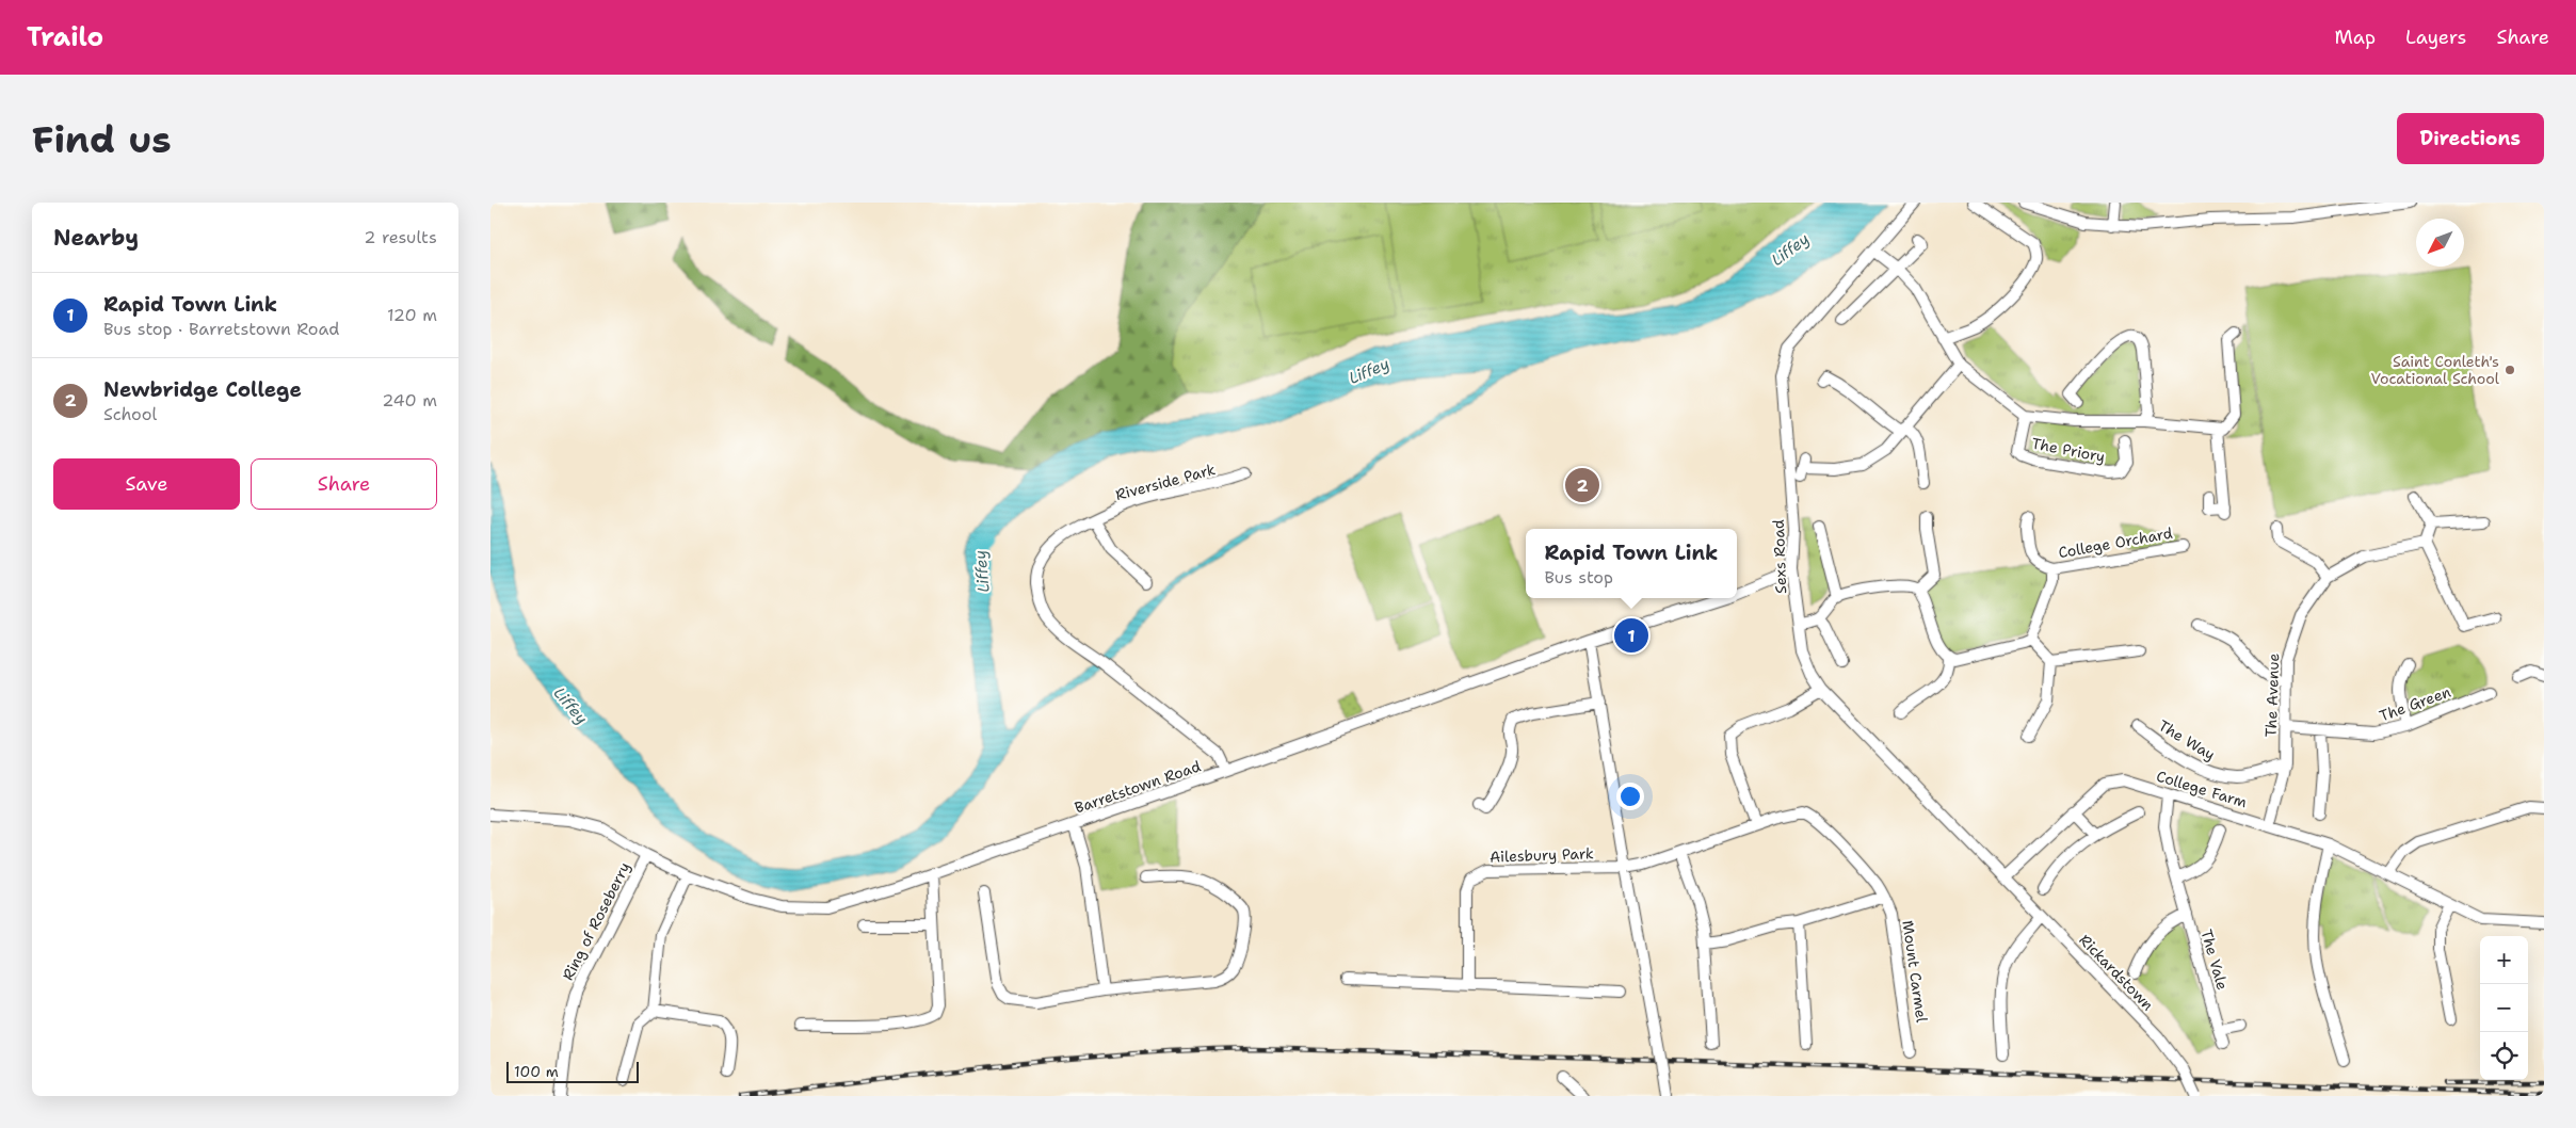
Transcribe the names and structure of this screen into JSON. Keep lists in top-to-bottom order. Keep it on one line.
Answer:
{"streets":{"street":["The Priory","Riverside Park","College Orchard","Sexs Road","The Avenue","The Green","The Way","Barretstown Road","College Farm","Ailesbury Park","Ring of Roseberry","The Vale","Mount Carmel","Rickardstown"]},"crossings":[["Riverside Park","Barretstown Road"],["Sexs Road","Barretstown Road"],["Sexs Road","College Farm"],["Sexs Road","Rickardstown"],["The Avenue","The Green"],["The Avenue","The Way"],["The Avenue","College Farm"],["Barretstown Road","Ring of Roseberry"],["College Farm","The Vale"],["College Farm","Rickardstown"],["Ailesbury Park","Mount Carmel"]],"water":["Liffey"],"places":["Saint Conleth's Vocational School"],"scale_bar":"100 m","north":"bottom left","page":{"header":"Trailo","nav":["Map","Layers","Share"],"buttons":["Directions",["Save","Share"]],"title":"Find us","heading":["Nearby","2 results"],"list":[{"mark":"1","name":"Rapid Town Link","note":"Bus stop · Barretstown Road","value":"120 m"},{"mark":"2","name":"Newbridge College","note":"School","value":"240 m"}],"pins":["2","1"],"popup":["Rapid Town Link","Bus stop"],"map_buttons":["+","−"],"scale":"100 m"}}
